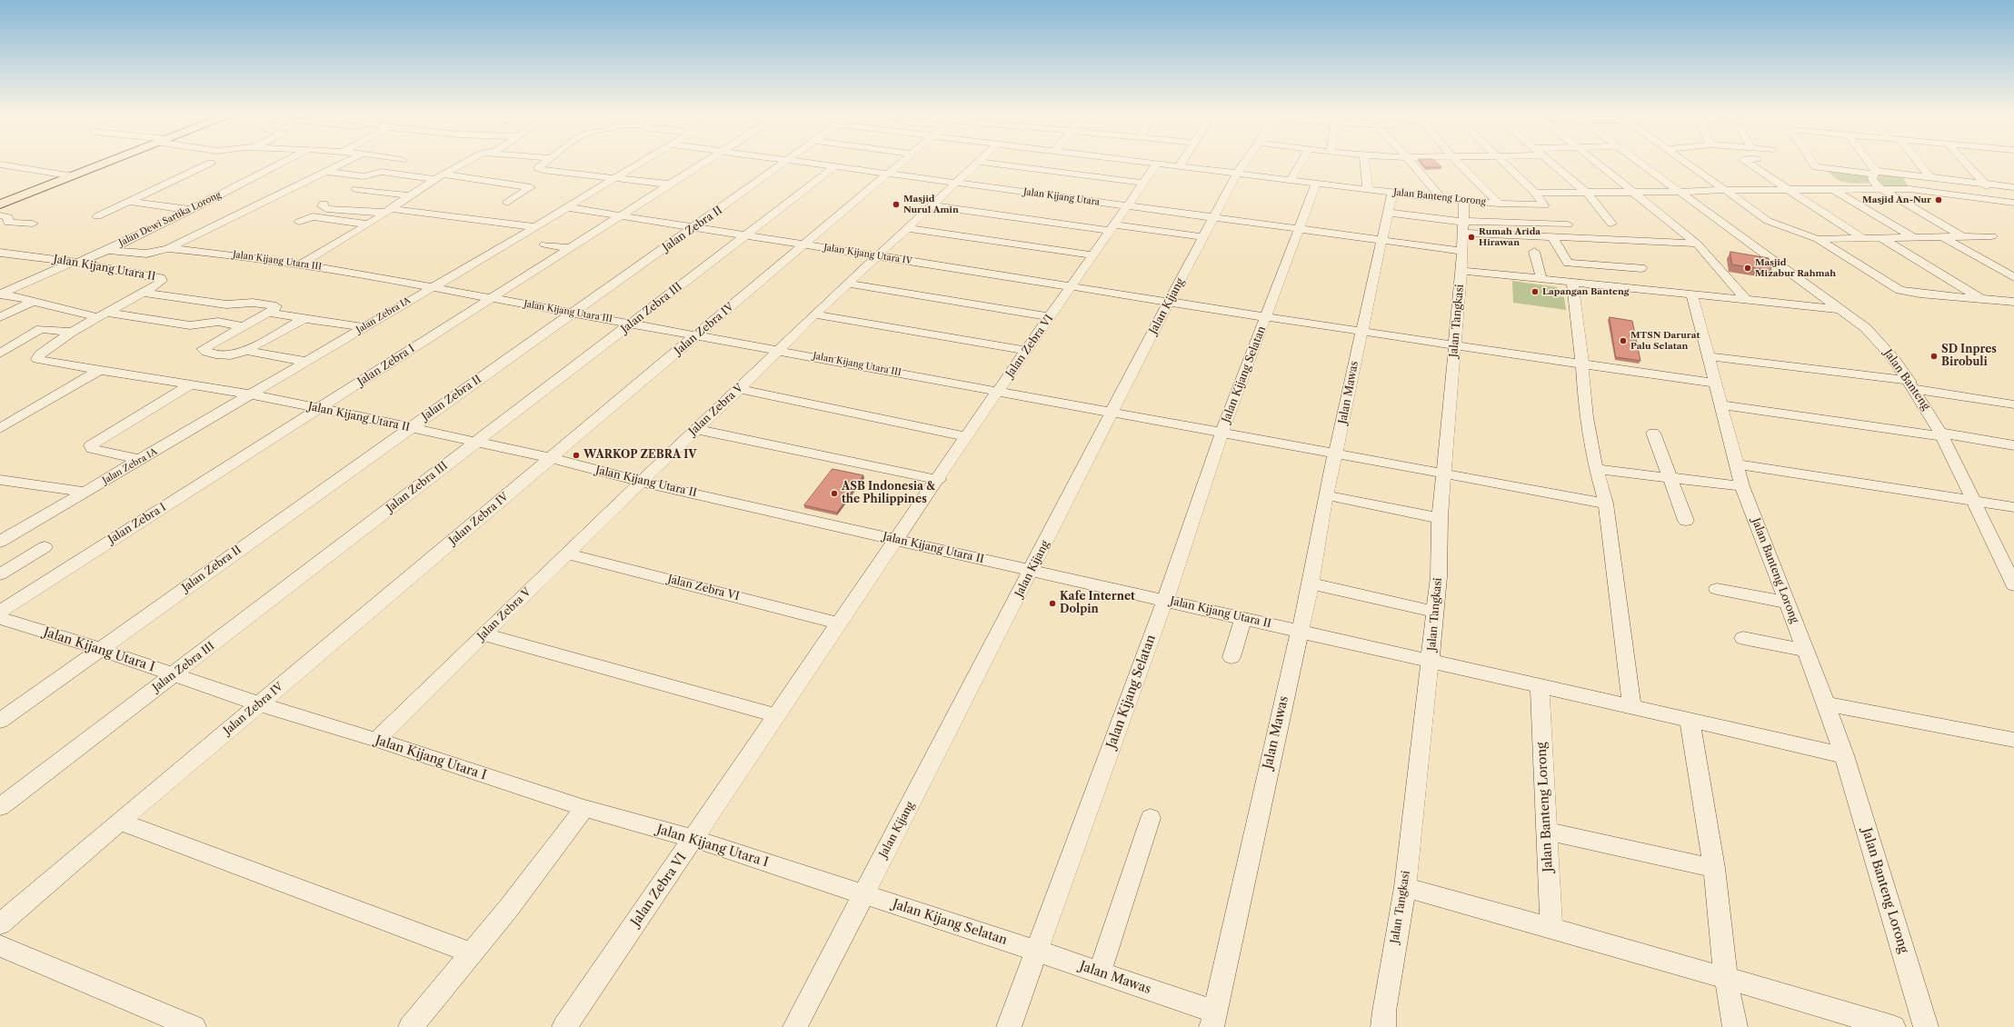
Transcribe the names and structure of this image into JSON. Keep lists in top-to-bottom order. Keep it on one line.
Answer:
{"streets":{"street":["Jalan Kijang Utara","Jalan Banteng Lorong","Jalan Dewi Sartika Lorong","Jalan Zebra II","Jalan Kijang Utara IV","Jalan Kijang Utara III","Jalan Kijang Utara II","Jalan Kijang","Jalan Zebra III","Jalan Zebra IA","Jalan Tangkasi","Jalan Zebra IV","Jalan Zebra VI","Jalan Zebra I","Jalan Kijang Selatan","Jalan Banteng","Jalan Mawas","Jalan Zebra V","Jalan Kijang Utara I"]},"crossings":[["Jalan Kijang Utara","Jalan Kijang"],["Jalan Kijang Utara","Jalan Zebra III"],["Jalan Kijang Utara","Jalan Zebra IV"],["Jalan Kijang Utara","Jalan Zebra VI"],["Jalan Kijang Utara","Jalan Zebra V"],["Jalan Banteng Lorong","Jalan Tangkasi"],["Jalan Banteng Lorong","Jalan Kijang Selatan"],["Jalan Banteng Lorong","Jalan Mawas"],["Jalan Dewi Sartika Lorong","Jalan Kijang Utara III"],["Jalan Dewi Sartika Lorong","Jalan Kijang Utara II"],["Jalan Zebra II","Jalan Kijang Utara IV"],["Jalan Zebra II","Jalan Kijang Utara III"],["Jalan Zebra II","Jalan Kijang Utara II"],["Jalan Zebra II","Jalan Kijang Utara I"],["Jalan Kijang Utara IV","Jalan Kijang"],["Jalan Kijang Utara IV","Jalan Zebra III"],["Jalan Kijang Utara IV","Jalan Zebra IA"],["Jalan Kijang Utara IV","Jalan Zebra IV"],["Jalan Kijang Utara IV","Jalan Zebra VI"],["Jalan Kijang Utara IV","Jalan Zebra I"],["Jalan Kijang Utara IV","Jalan Kijang Selatan"],["Jalan Kijang Utara IV","Jalan Zebra V"],["Jalan Kijang Utara III","Jalan Kijang"],["Jalan Kijang Utara III","Jalan Zebra III"],["Jalan Kijang Utara III","Jalan Zebra IA"],["Jalan Kijang Utara III","Jalan Zebra IV"],["Jalan Kijang Utara III","Jalan Zebra VI"],["Jalan Kijang Utara III","Jalan Zebra I"],["Jalan Kijang Utara III","Jalan Kijang Selatan"],["Jalan Kijang Utara III","Jalan Zebra V"],["Jalan Kijang Utara II","Jalan Kijang"],["Jalan Kijang Utara II","Jalan Zebra III"],["Jalan Kijang Utara II","Jalan Zebra IA"],["Jalan Kijang Utara II","Jalan Tangkasi"],["Jalan Kijang Utara II","Jalan Zebra IV"],["Jalan Kijang Utara II","Jalan Zebra VI"],["Jalan Kijang Utara II","Jalan Zebra I"],["Jalan Kijang Utara II","Jalan Kijang Selatan"],["Jalan Kijang Utara II","Jalan Mawas"],["Jalan Kijang Utara II","Jalan Zebra V"],["Jalan Kijang","Jalan Kijang Selatan"],["Jalan Kijang","Jalan Kijang Utara I"],["Jalan Zebra III","Jalan Kijang Utara I"],["Jalan Zebra IV","Jalan Kijang Utara I"],["Jalan Zebra VI","Jalan Zebra V"],["Jalan Zebra VI","Jalan Kijang Utara I"],["Jalan Kijang Selatan","Jalan Mawas"],["Jalan Kijang Selatan","Jalan Kijang Utara I"],["Jalan Zebra V","Jalan Kijang Utara I"]],"places":["Masjid An-Nur","Masjid Nurul Amin","Rumah Arida Hirawan","Masjid Mizabur Rahmah","Lapangan Banteng","MTSN Darurat Palu Selatan","SD Inpres Birobuli","WARKOP ZEBRA IV","ASB Indonesia & the Philippines","Kafe Internet Dolpin"]}
